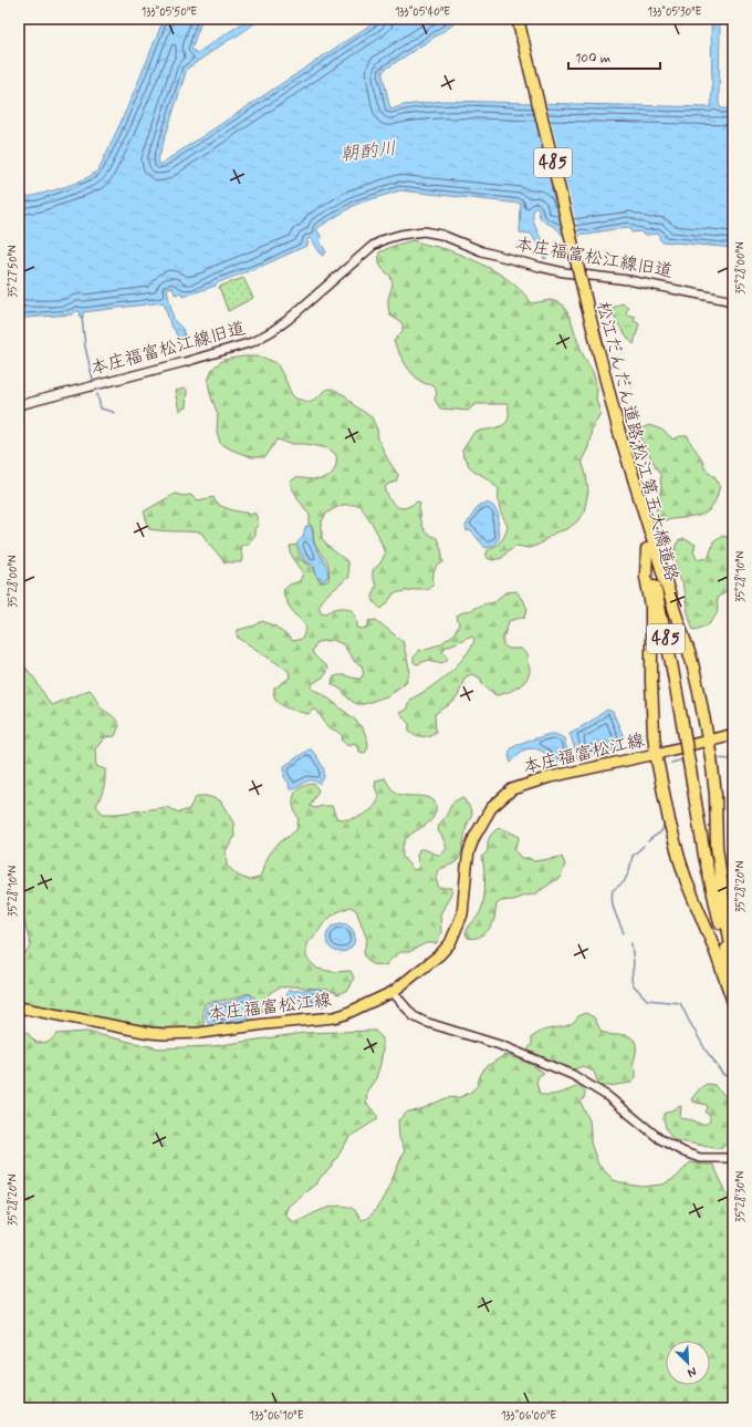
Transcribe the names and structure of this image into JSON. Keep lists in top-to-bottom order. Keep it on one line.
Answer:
{"streets":{"highway":["485","松江だんだん道路;松江第五大橋道路"],"main road":["本庄福富松江線"],"street":["本庄福富松江線旧道"]},"water":["朝酌川"],"scale_bar":"100 m","north":"bottom right","coordinates":["133°05'50\"E","133°05'40\"E","133°05'30\"E","35°28'00\"N","35°27'50\"N","35°28'10\"N","35°28'20\"N","35°28'30\"N","133°06'10\"E","133°06'00\"E"]}
